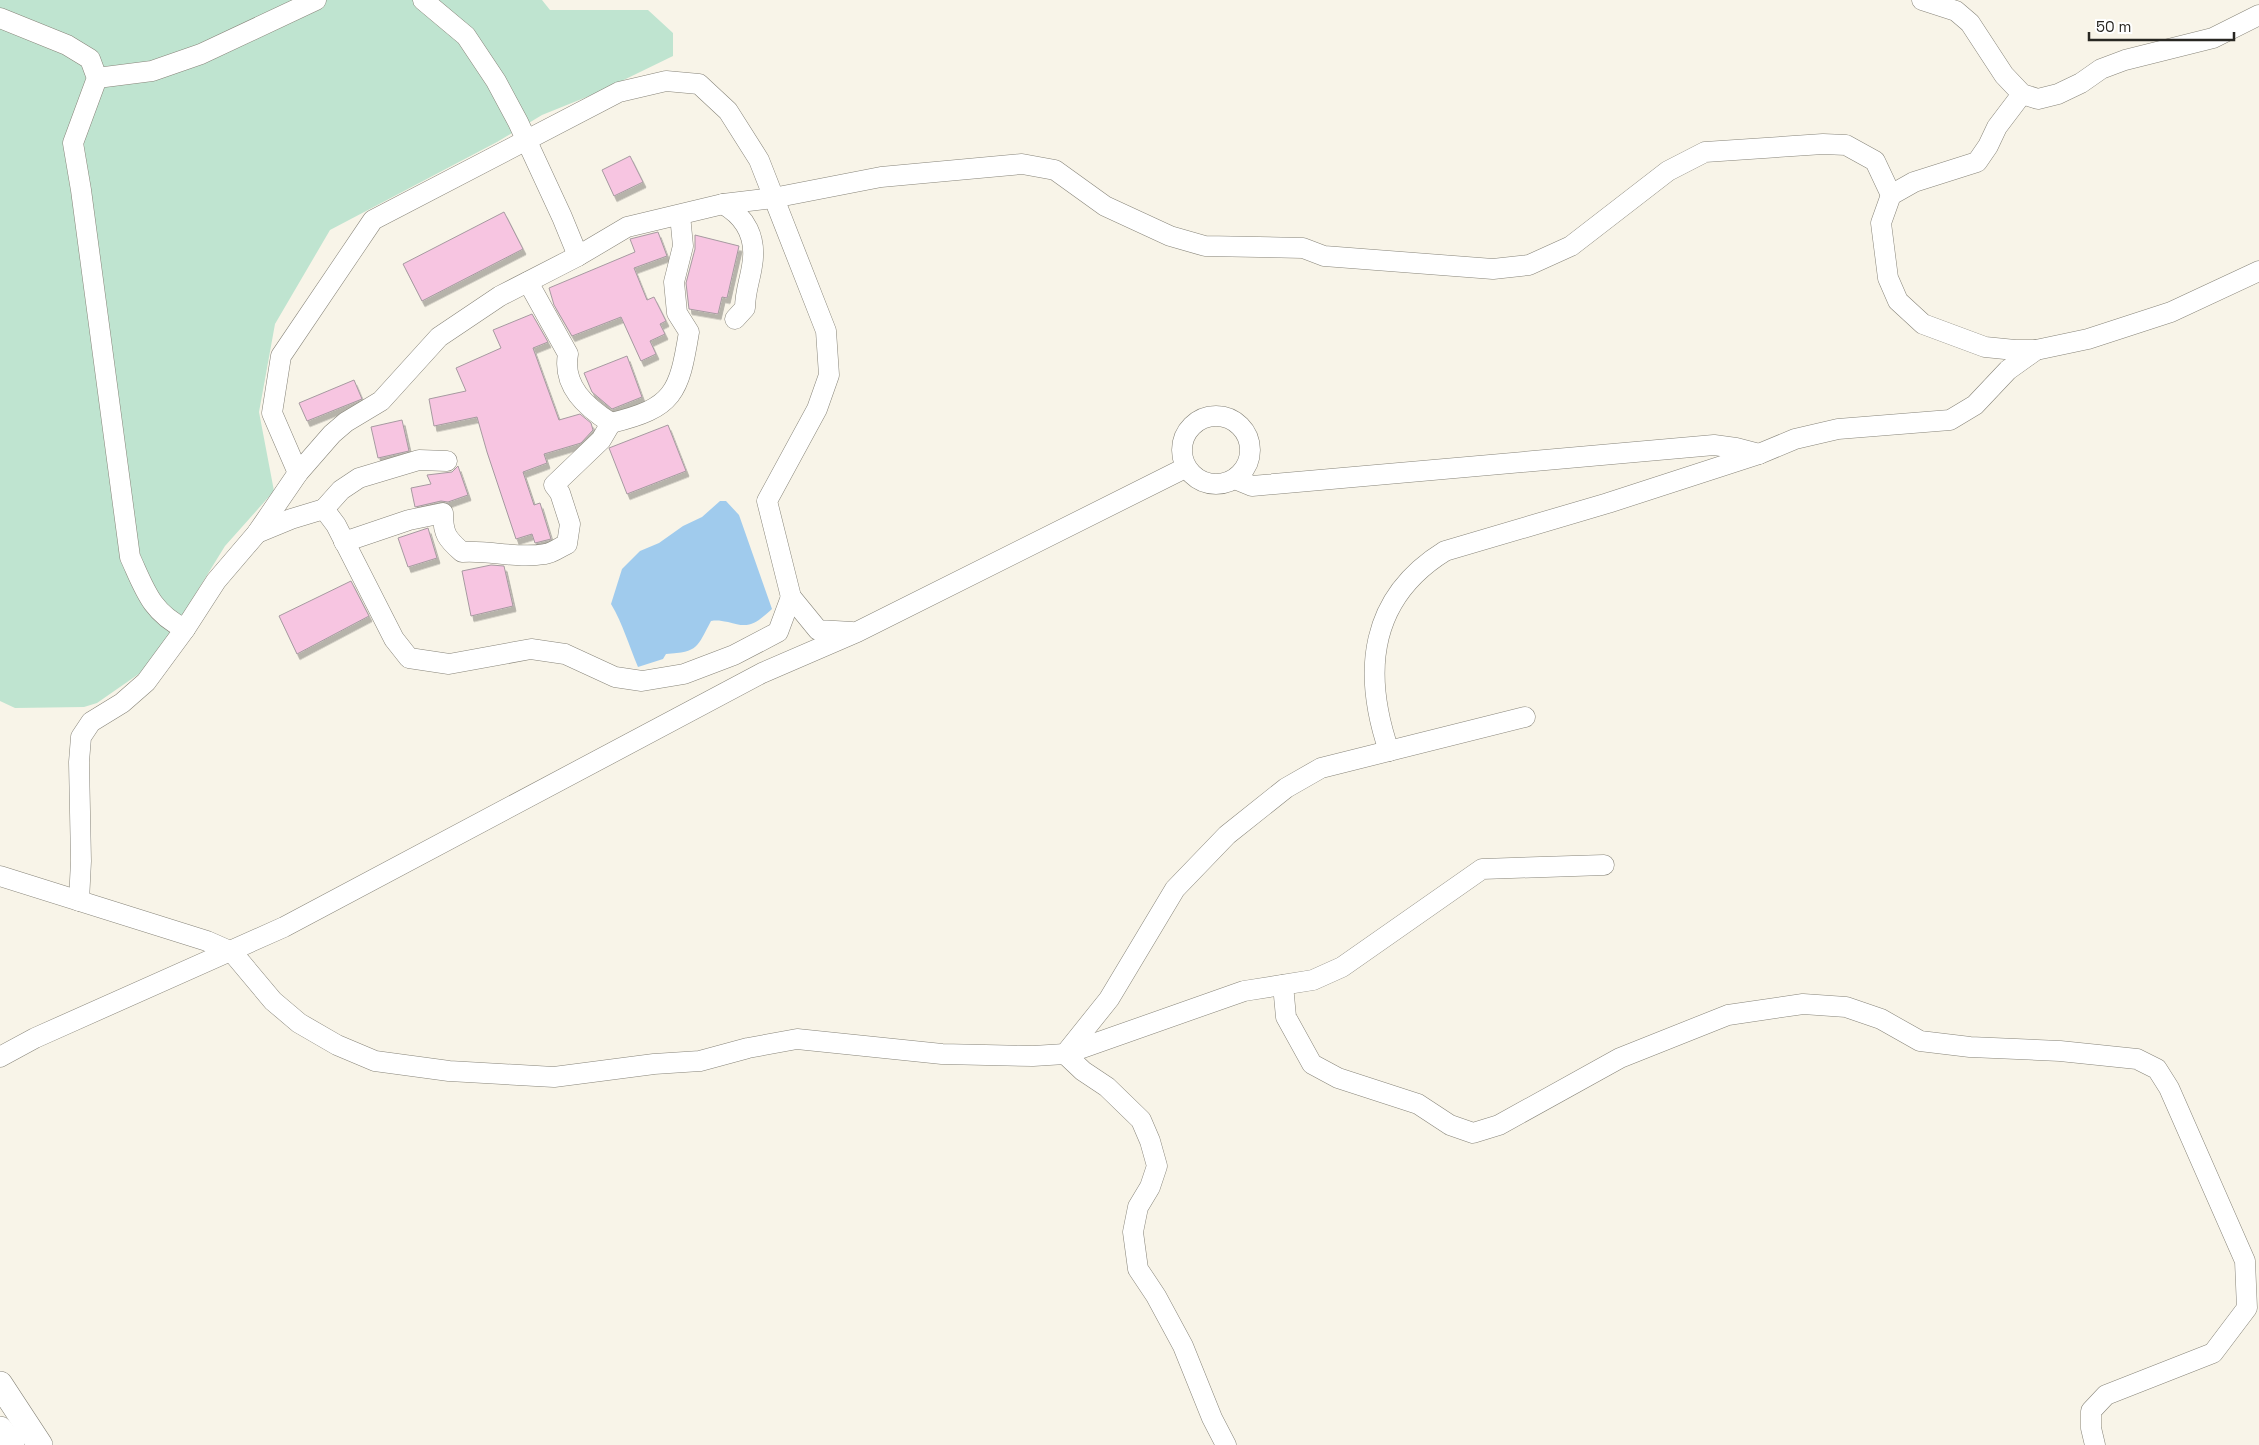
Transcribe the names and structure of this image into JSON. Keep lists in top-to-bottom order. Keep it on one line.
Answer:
{"scale_bar":"50 m"}
